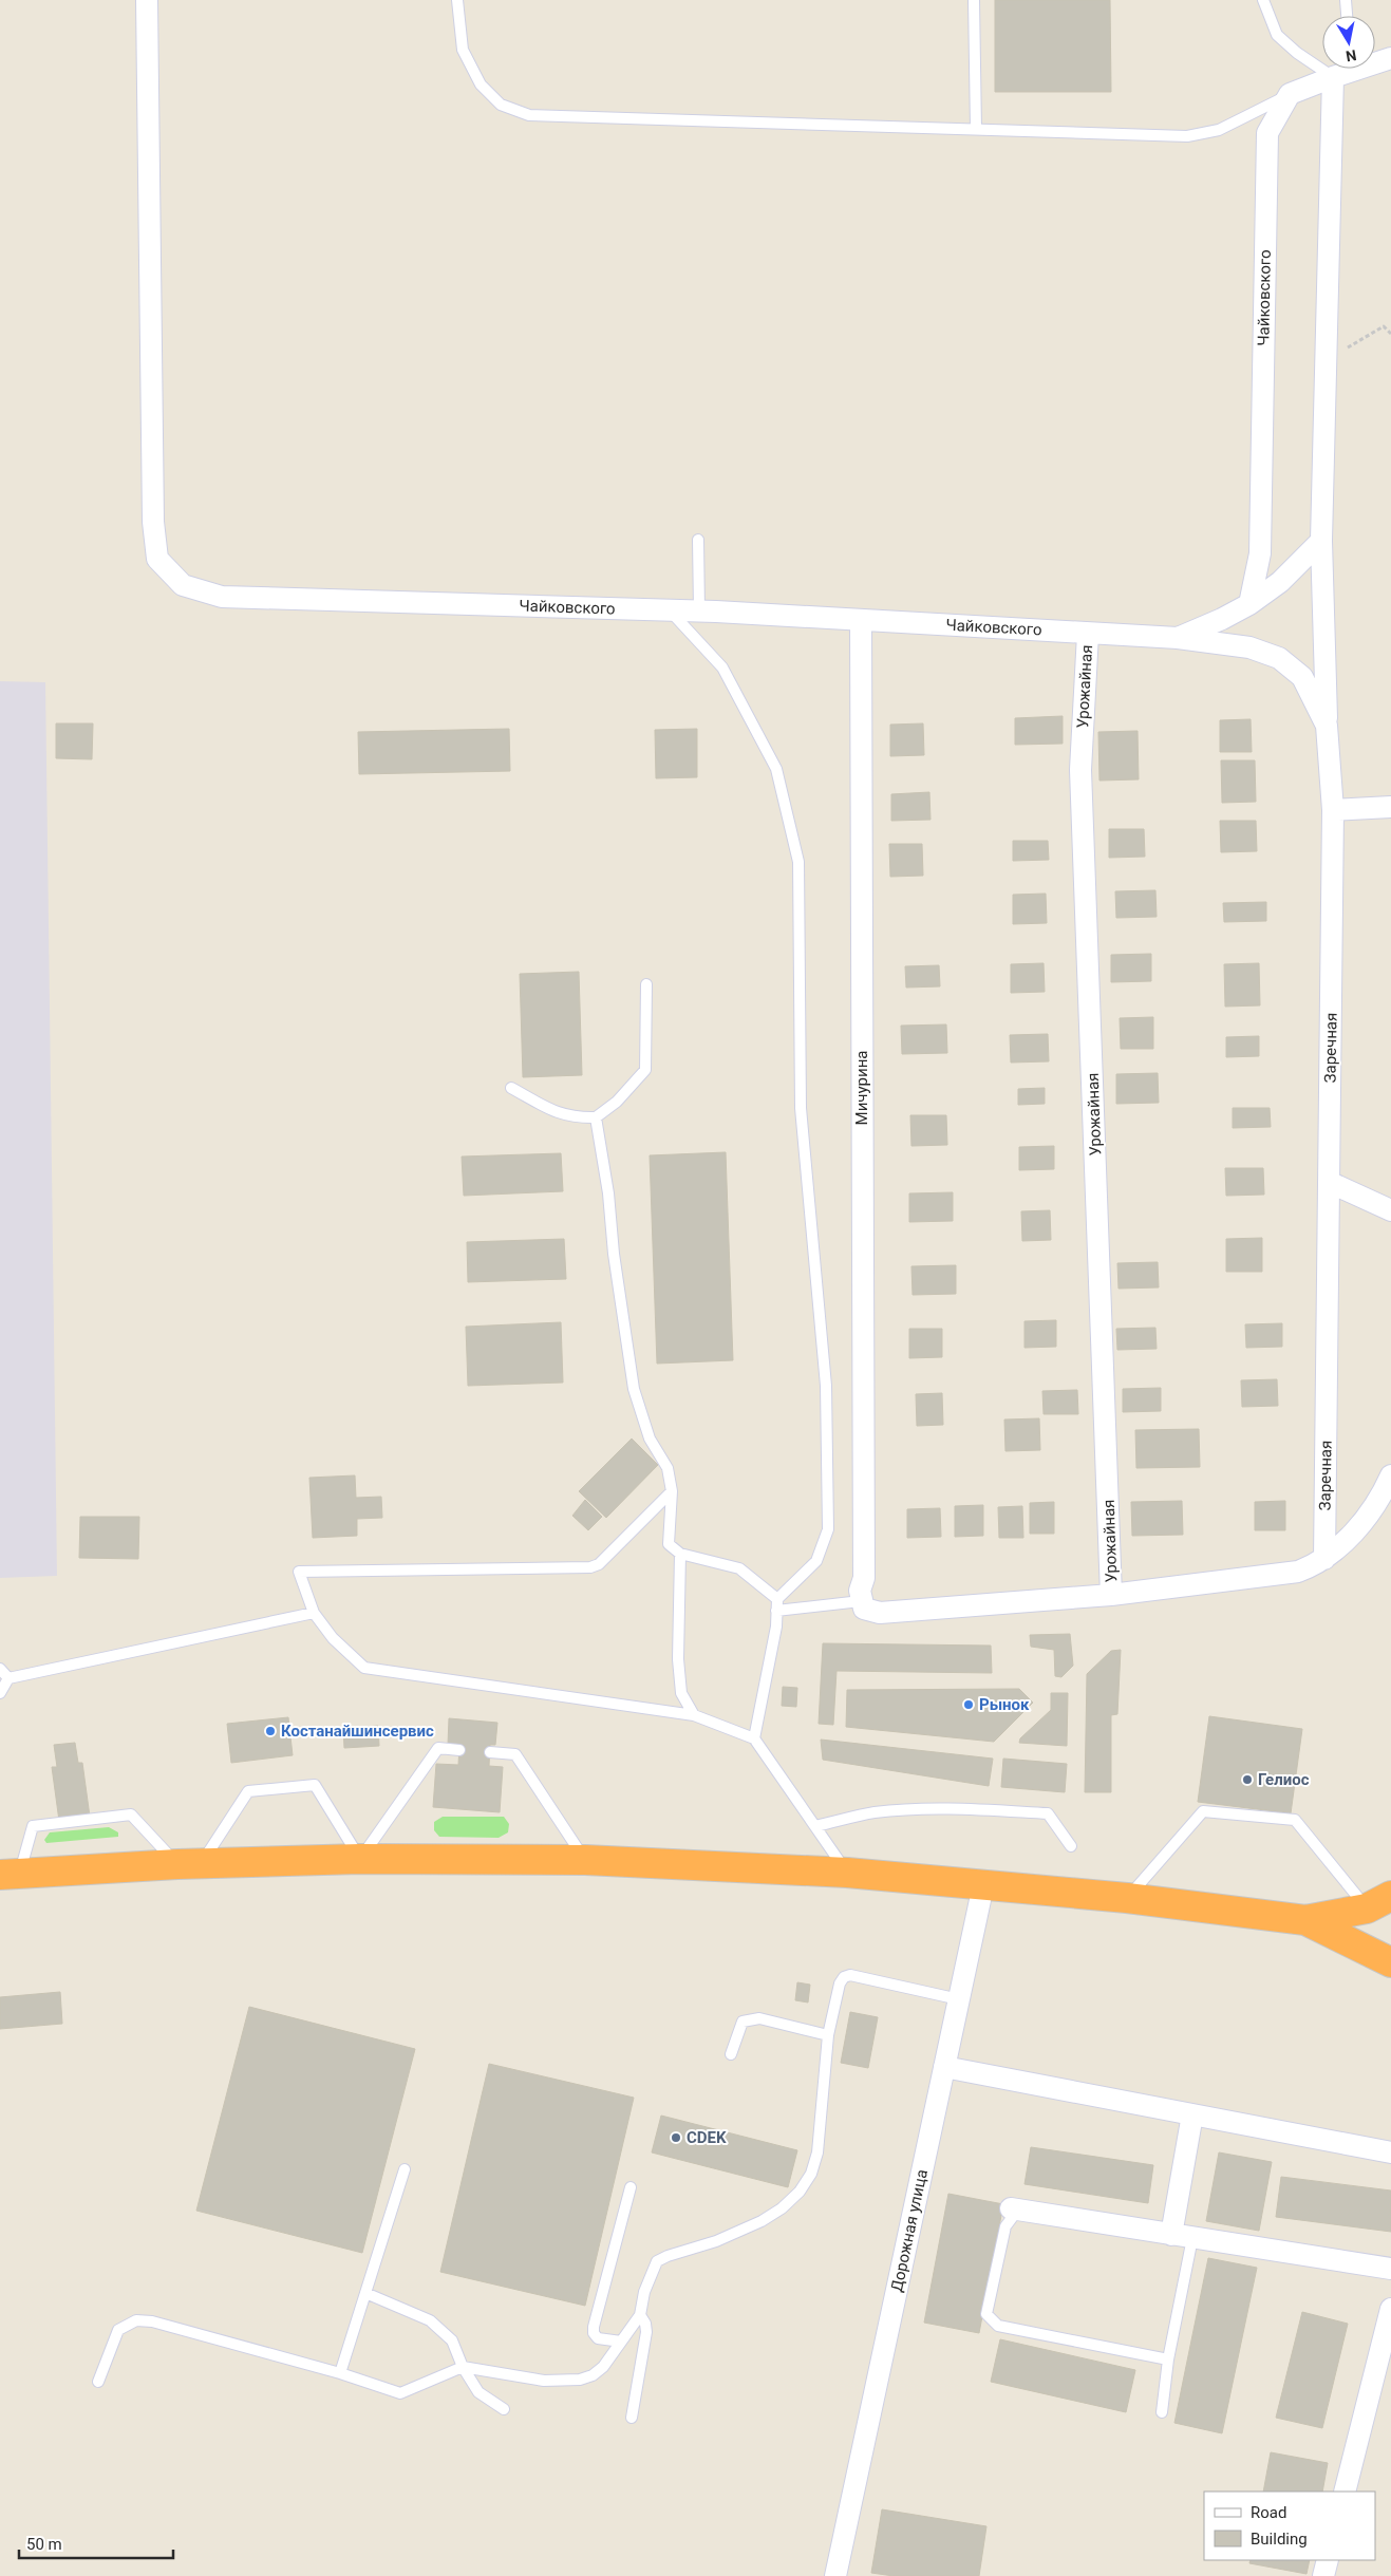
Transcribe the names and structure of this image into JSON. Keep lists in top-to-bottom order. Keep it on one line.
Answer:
{"streets":{"street":["Чайковского","Урожайная","Заречная","Мичурина","Дорожная улица"]},"crossings":[["Чайковского","Урожайная"],["Чайковского","Заречная"],["Чайковского","Мичурина"]],"places":["Рынок","Костанайшинсервис","Гелиос","CDEK"],"legend":["Road","Building"],"scale_bar":"50 m","north":"bottom"}
